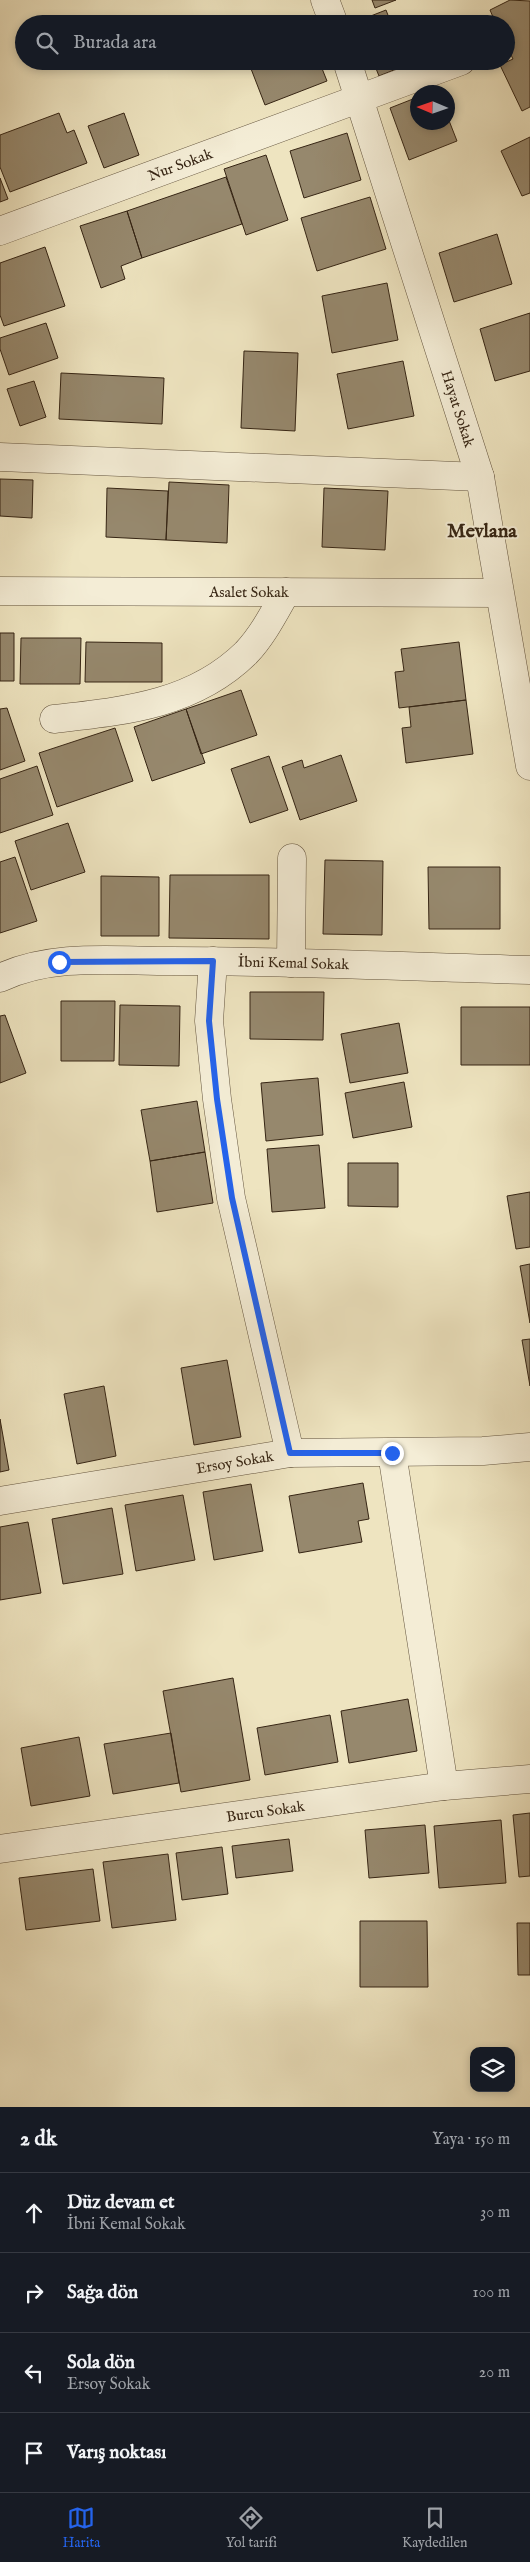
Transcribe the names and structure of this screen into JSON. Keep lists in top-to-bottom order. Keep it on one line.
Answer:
{"streets":{"street":["Nur Sokak","Hayat Sokak","Asalet Sokak","İbni Kemal Sokak","Ersoy Sokak","Burcu Sokak"]},"crossings":[["Nur Sokak","Hayat Sokak"],["Hayat Sokak","Asalet Sokak"]],"districts":["Mevlana"],"north":"left","page":{"search":"Burada ara","heading":["2 dk","Yaya · 150 m"],"list":[["Düz devam et","İbni Kemal Sokak","30 m"],["Sağa dön","100 m"],["Sola dön","Ersoy Sokak","20 m"],"Varış noktası"],"nav":["Harita","Yol tarifi","Kaydedilen"]}}
